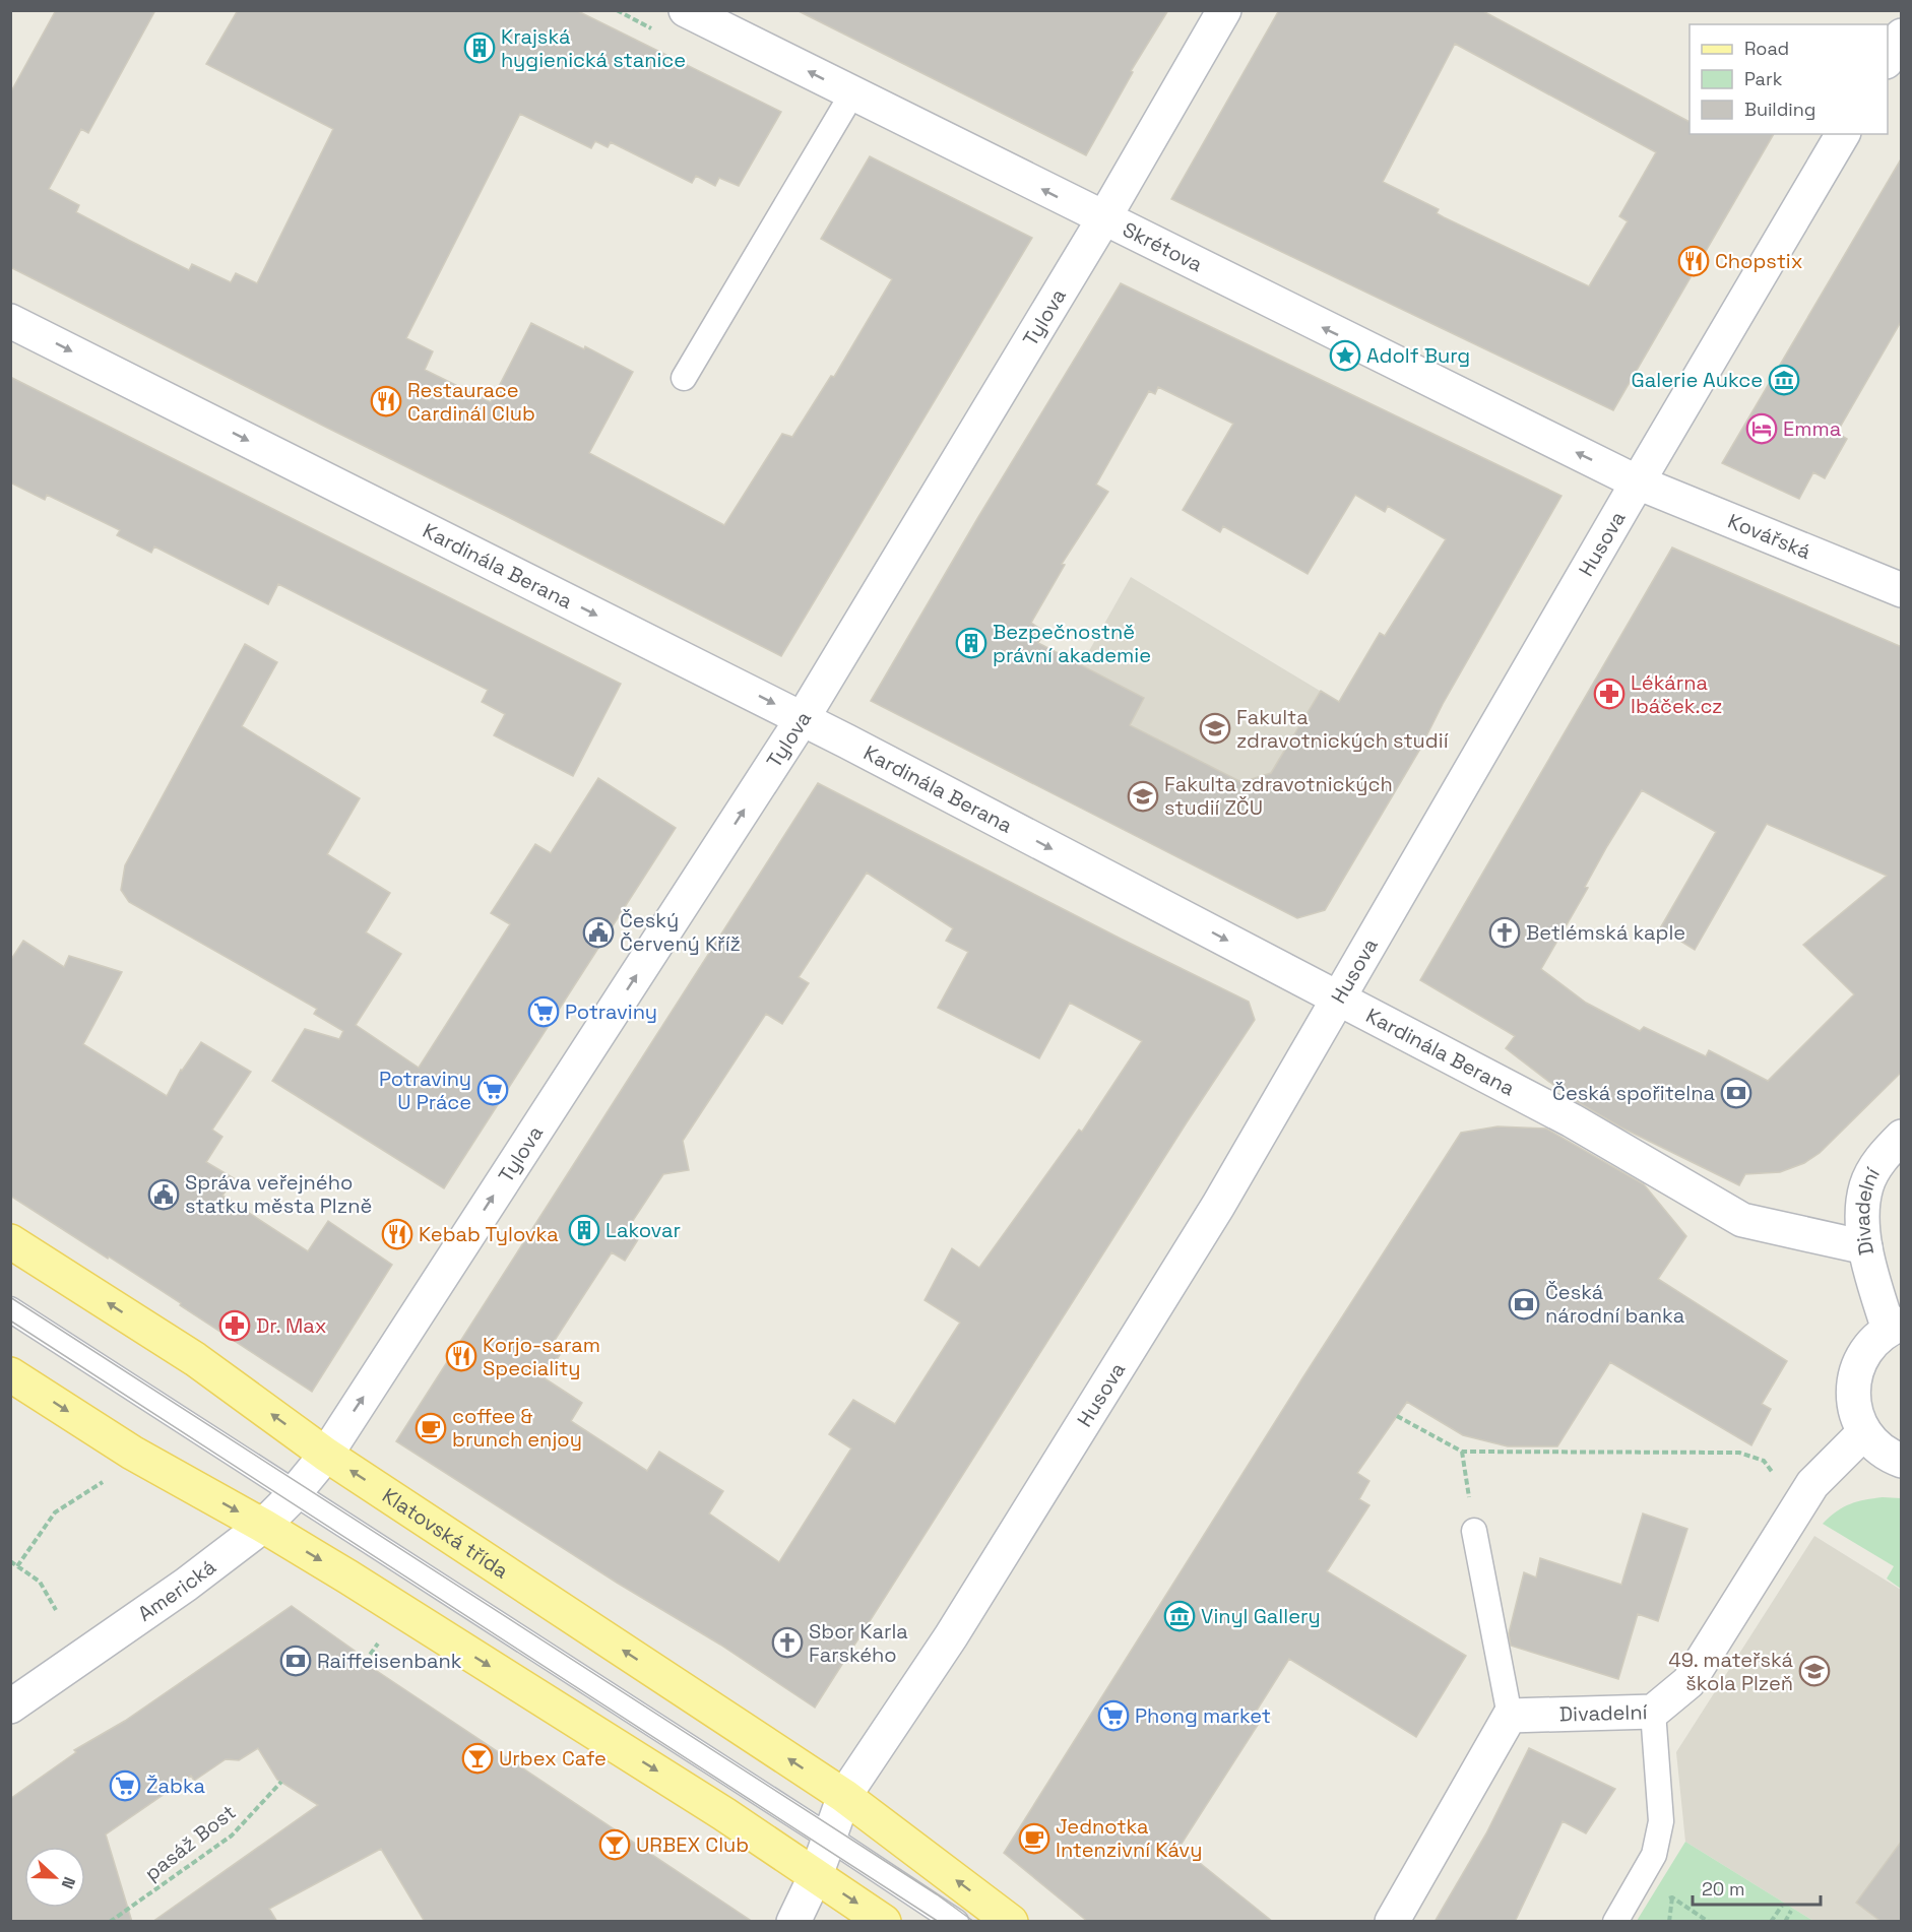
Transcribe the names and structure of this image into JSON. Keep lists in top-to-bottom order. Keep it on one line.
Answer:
{"streets":{"main road":["Klatovská třída"],"street":["Skrétova","Tylova","Kovářská","Husova","Kardinála Berana","Divadelní","Americká"],"path":["pasáž Bost"]},"crossings":[["Skrétova","Tylova"],["Skrétova","Kovářská"],["Skrétova","Husova"],["Tylova","Kardinála Berana"],["Tylova","Klatovská třída"],["Tylova","Americká"],["Kovářská","Husova"],["Husova","Kardinála Berana"],["Husova","Klatovská třída"],["Kardinála Berana","Divadelní"],["Klatovská třída","Americká"]],"one_way":["Skrétova","Tylova","Kardinála Berana"],"places":{"building":["Krajská hygienická stanice","Bezpečnostně právní akademie","Lakovar"],"restaurant":["Chopstix","Restaurace Cardinál Club","Kebab Tylovka","Korjo-saram Speciality"],"place":["Adolf Burg"],"museum":["Galerie Aukce","Vinyl Gallery"],"hotel":["Emma"],"pharmacy":["Lékárna Ibáček.cz","Dr. Max"],"school or university":["Fakulta zdravotnických studií","Fakulta zdravotnických studií ZČU","49. mateřská škola Plzeň"],"public building":["Český Červený Kříž","Správa veřejného statku města Plzně"],"church":["Betlémská kaple","Sbor Karla Farského"],"supermarket":["Potraviny","Potraviny U Práce","Phong market","Žabka"],"bank":["Česká spořitelna","Česká národní banka","Raiffeisenbank"],"cafe":["coffee & brunch enjoy","Jednotka Intenzivní Kávy"],"bar":["Urbex Cafe","URBEX Club"]},"legend":["Road","Park","Building"],"scale_bar":"20 m","north":"right"}
